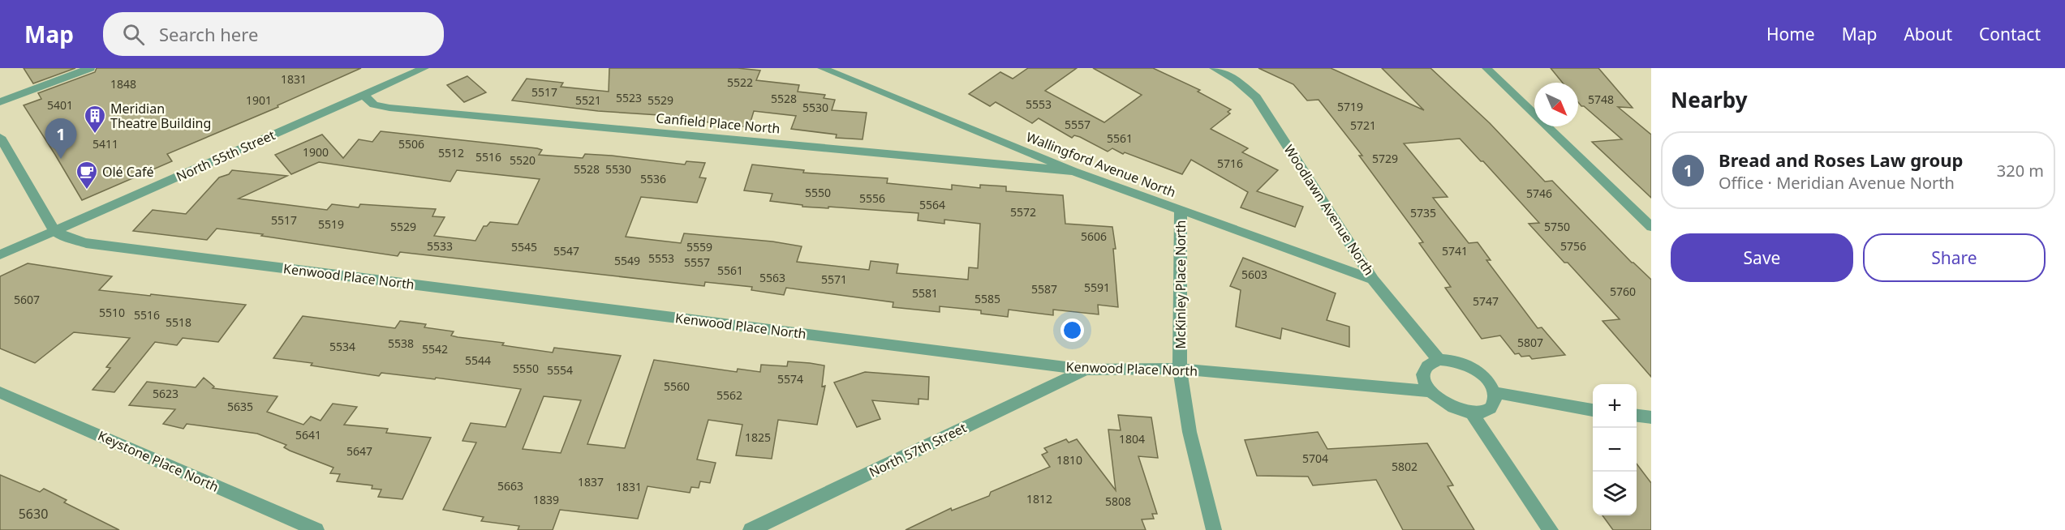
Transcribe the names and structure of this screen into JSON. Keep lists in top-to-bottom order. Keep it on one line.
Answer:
{"streets":{"street":["Canfield Place North","North 55th Street","Wallingford Avenue North","Woodlawn Avenue North","Kenwood Place North","McKinley Place North","North 57th Street","Keystone Place North"]},"crossings":[["Canfield Place North","North 55th Street"],["Canfield Place North","Wallingford Avenue North"],["North 55th Street","Kenwood Place North"],["Wallingford Avenue North","Woodlawn Avenue North"],["Wallingford Avenue North","McKinley Place North"],["Woodlawn Avenue North","Kenwood Place North"],["Kenwood Place North","McKinley Place North"],["Kenwood Place North","North 57th Street"]],"places":{"building":["Meridian Theatre Building"],"cafe":["Olé Café"]},"house_numbers":["1831","5522","1848","5517","5523","5528","5748","1901","5521","5529","5553","5401","5719","5530","5557","5721","5561","5411","5506","1900","5512","5516","5729","5520","5716","5528","5530","5536","5550","5746","5556","5564","5572","5735","5517","5519","5529","5750","5606","5533","5756","5545","5559","5547","5741","5553","5549","5557","5561","5603","5563","5571","5591","5587","5760","5581","5585","5607","5747","5510","5516","5518","5807","5538","5534","5542","5544","5550","5554","5574","5560","5623","5562","5635","5641","1825","1804","5647","5704","1810","5802","1837","5663","1831","1812","1839","5808","5630"],"north":"bottom right","page":{"header":"Map","search":"Search here","nav":["Home","Map","About","Contact"],"heading":"Nearby","pins":"1","list":[{"mark":"1","name":"Bread and Roses Law group","note":"Office · Meridian Avenue North","value":"320 m"}],"buttons":["Save","Share"],"map_buttons":["+","−"]}}
